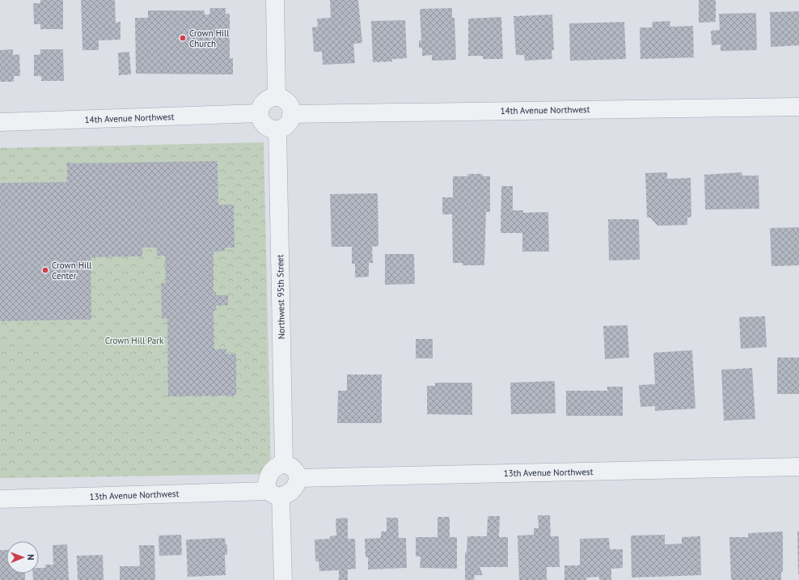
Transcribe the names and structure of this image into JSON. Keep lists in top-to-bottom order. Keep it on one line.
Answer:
{"streets":{"street":["14th Avenue Northwest","Northwest 95th Street","13th Avenue Northwest"]},"crossings":[["14th Avenue Northwest","Northwest 95th Street"],["Northwest 95th Street","13th Avenue Northwest"]],"parks":["Crown Hill Park"],"places":["Crown Hill Church","Crown Hill Center"],"north":"right"}
